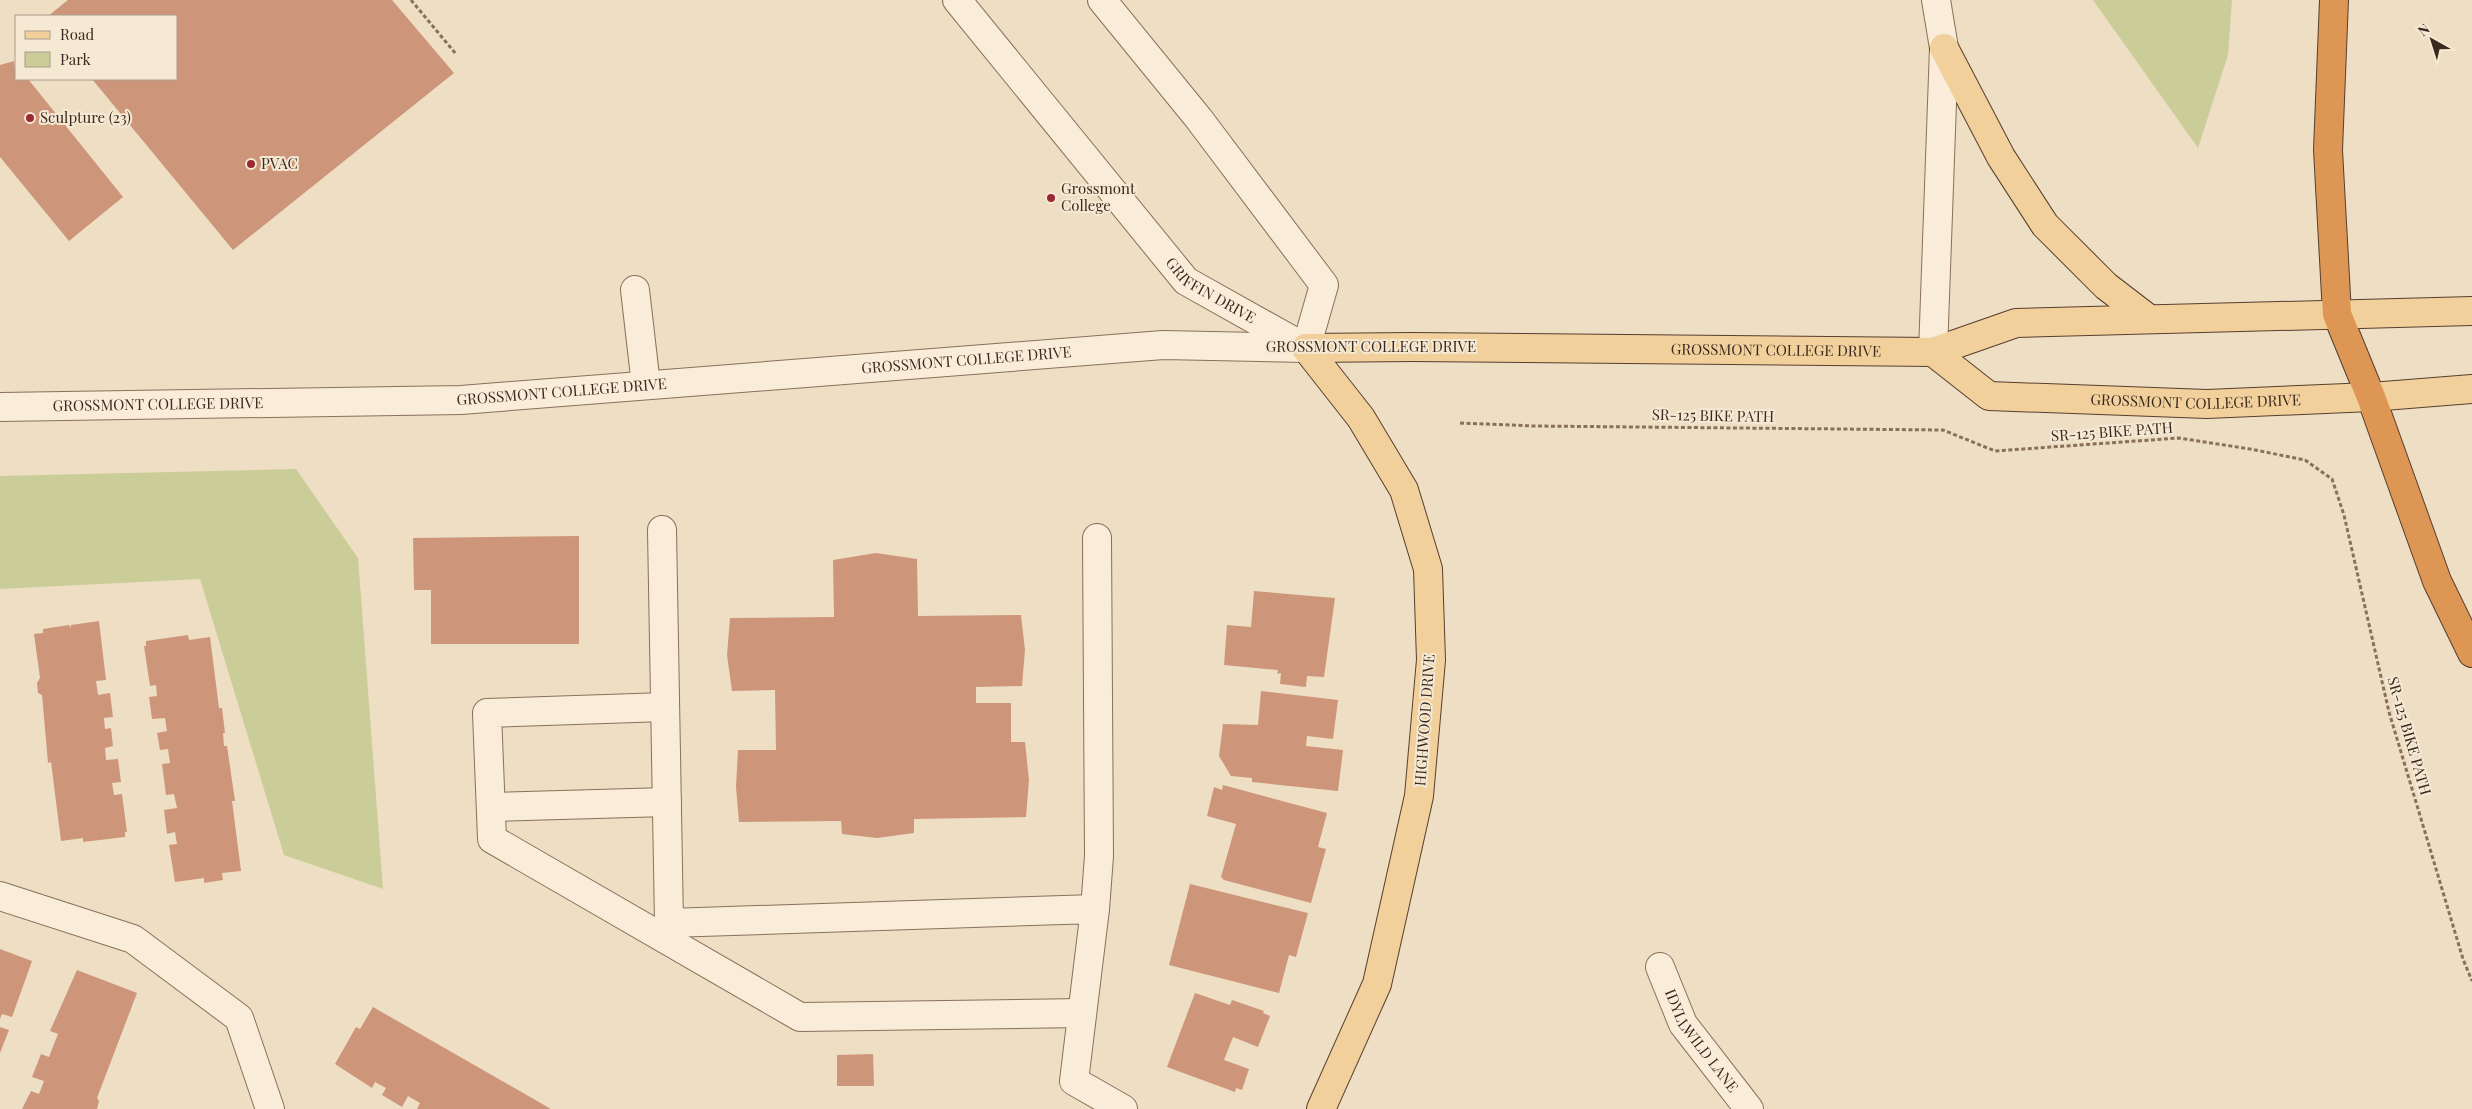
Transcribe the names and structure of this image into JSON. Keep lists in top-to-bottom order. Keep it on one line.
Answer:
{"streets":{"main road":["GROSSMONT COLLEGE DRIVE","HIGHWOOD DRIVE"],"street":["GRIFFIN DRIVE","IDYLLWILD LANE"],"path":["SR-125 BIKE PATH"]},"crossings":[["GRIFFIN DRIVE","GROSSMONT COLLEGE DRIVE"],["GRIFFIN DRIVE","HIGHWOOD DRIVE"],["GROSSMONT COLLEGE DRIVE","HIGHWOOD DRIVE"]],"places":["Sculpture (23)","PVAC","Grossmont College"],"legend":["Road","Park"],"north":"top left"}
